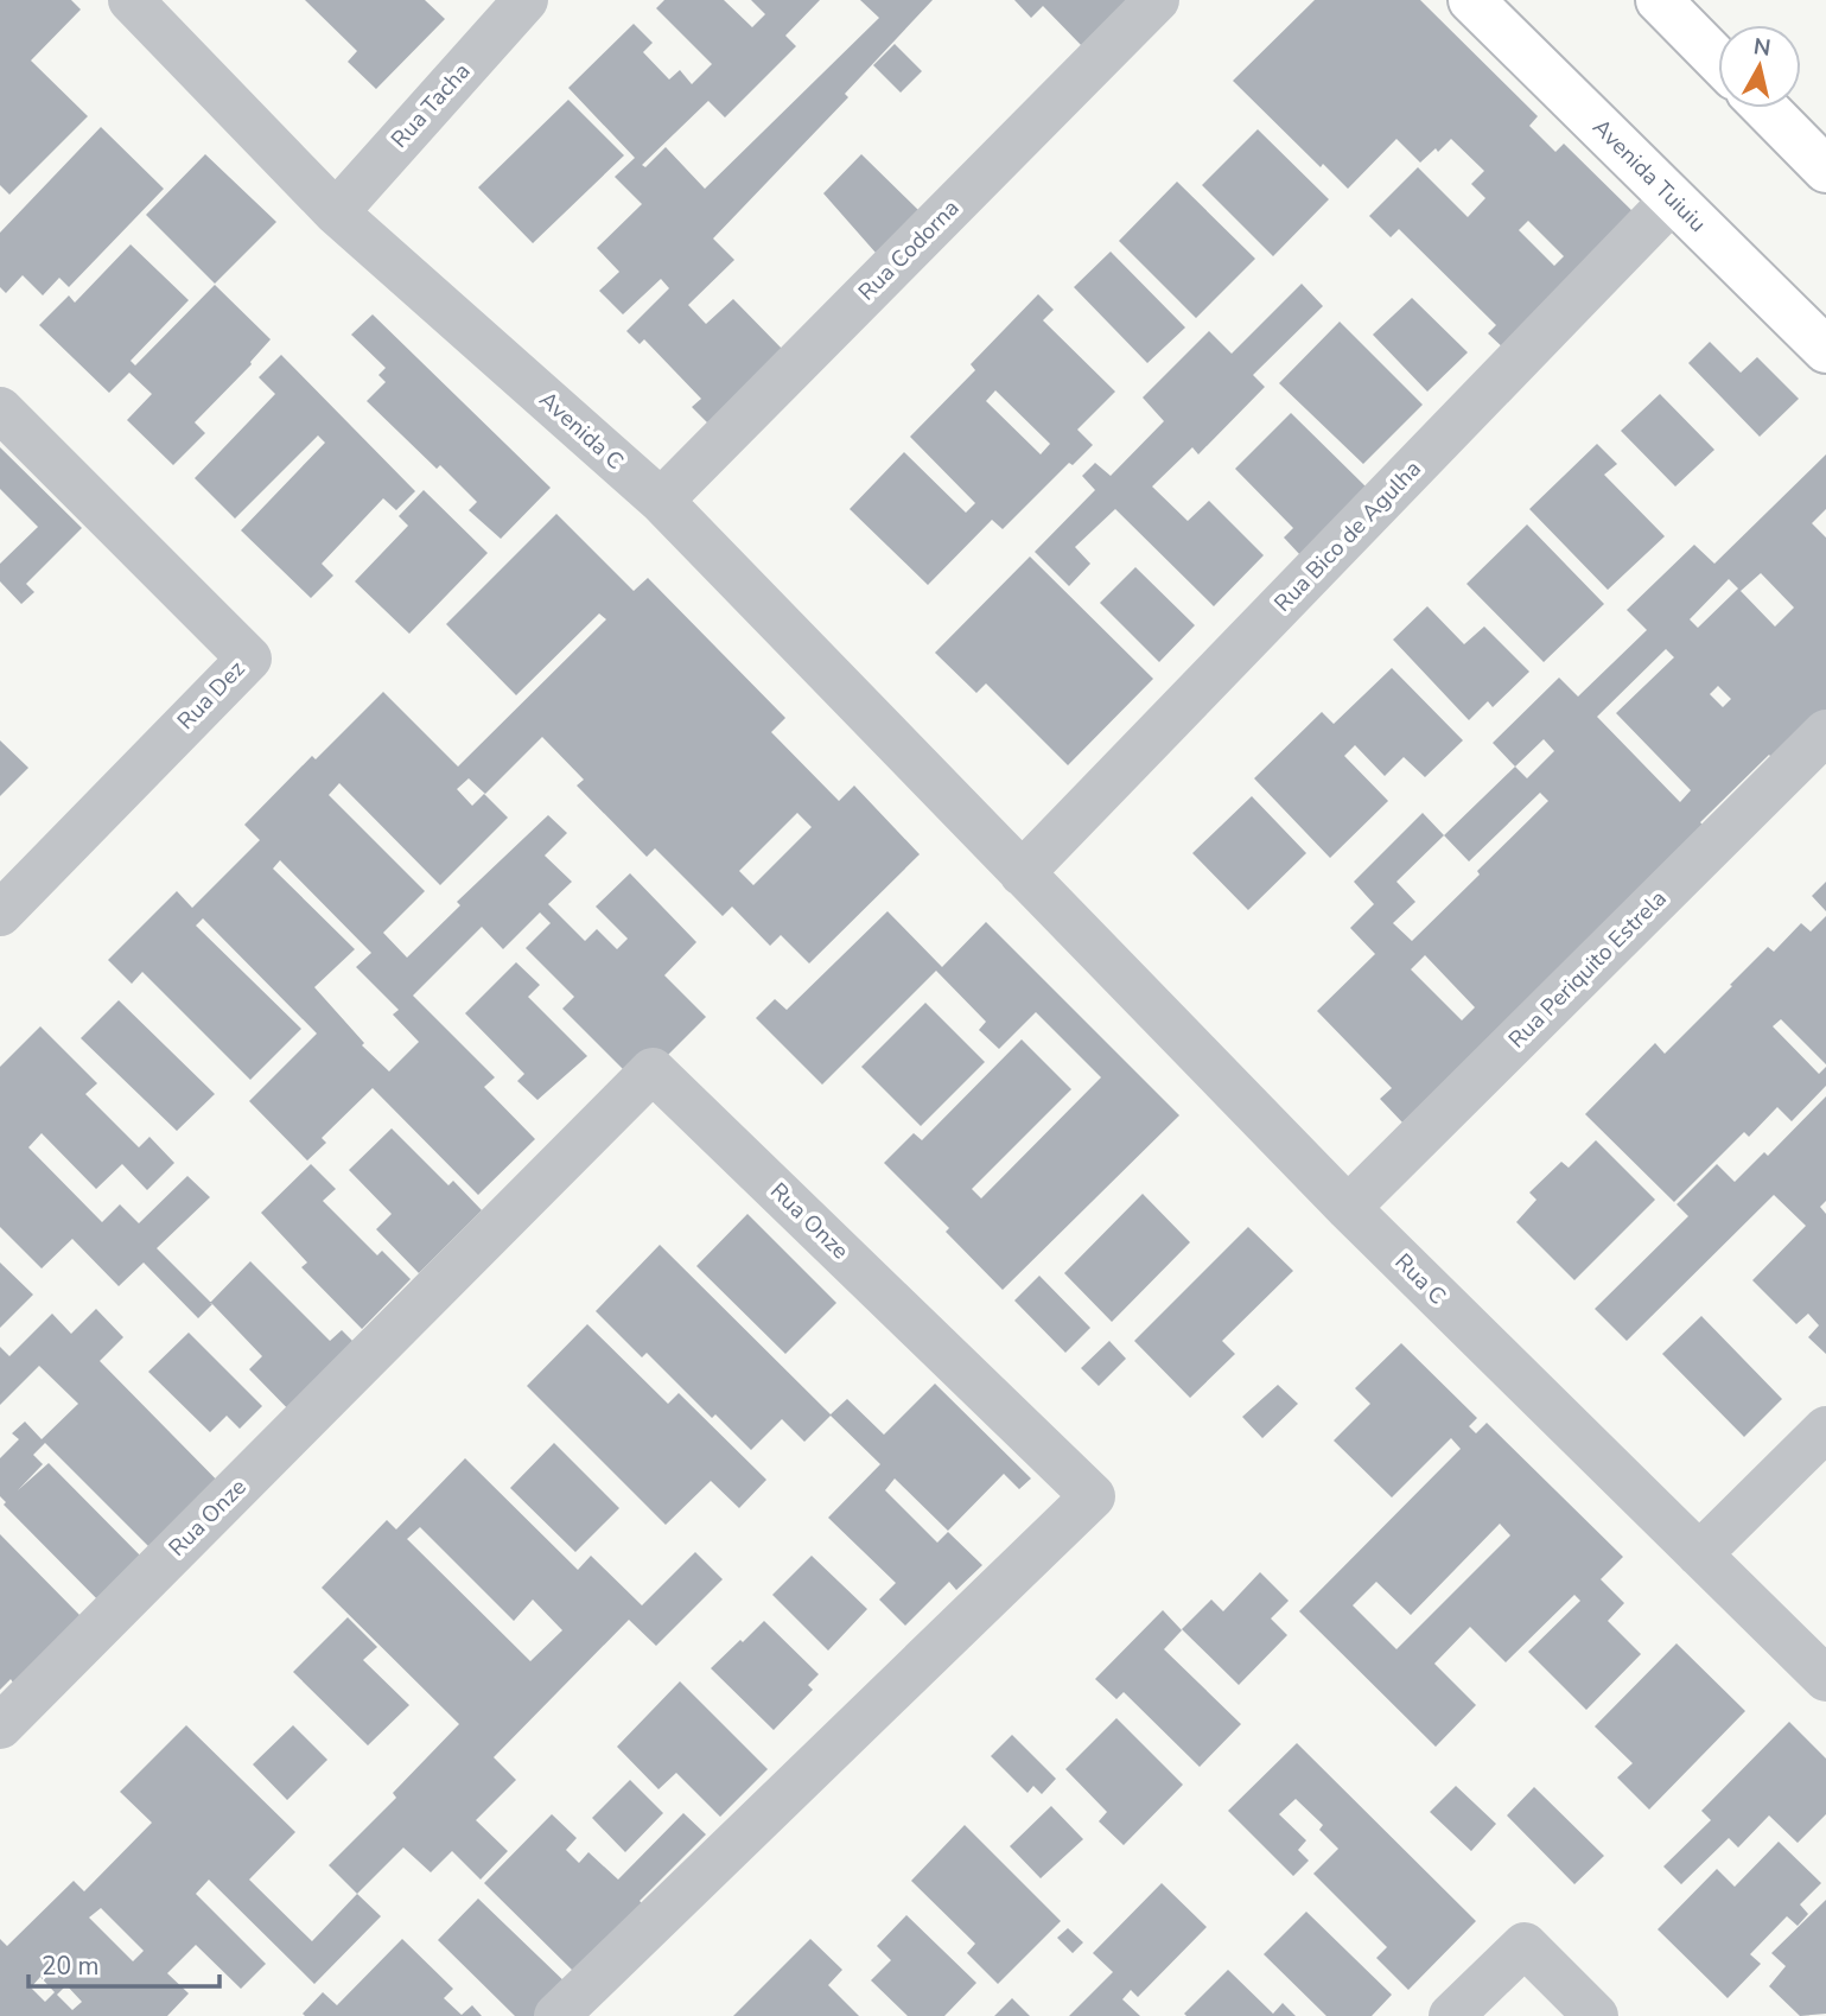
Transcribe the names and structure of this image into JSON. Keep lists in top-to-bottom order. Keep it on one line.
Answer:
{"streets":{"main road":["Avenida Tuiuiu"],"street":["Rua Tacha","Rua Codorna","Avenida C","Rua Bico de Agulha","Rua Dez","Rua Periquito Estrela","Rua Onze","Rua C"]},"crossings":[["Rua Tacha","Avenida C"],["Avenida Tuiuiu","Rua Bico de Agulha"],["Rua Codorna","Avenida C"],["Avenida C","Rua Bico de Agulha"],["Avenida C","Rua C"],["Rua Bico de Agulha","Rua C"],["Rua Periquito Estrela","Rua C"]],"scale_bar":"20 m","north":"top"}
